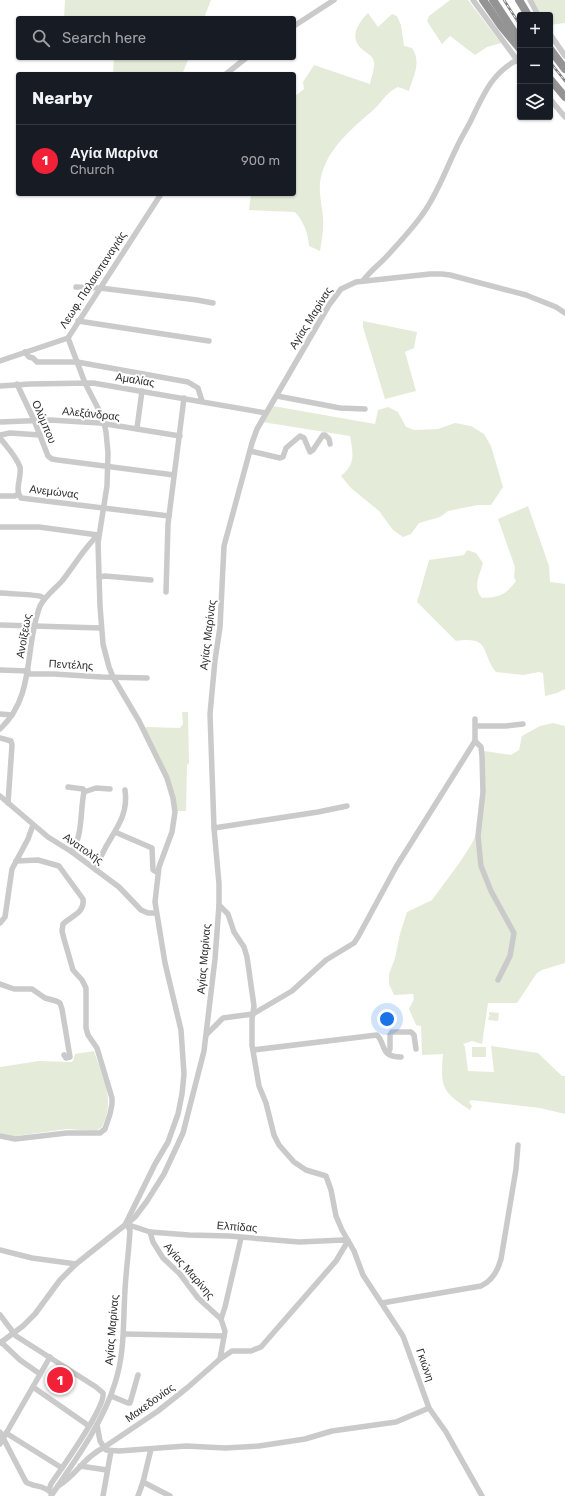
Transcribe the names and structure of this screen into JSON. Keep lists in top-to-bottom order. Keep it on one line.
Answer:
{"streets":{"street":["Λεωφ. Παλαιοπαναγιάς","Αγίας Μαρίνας","Αμαλίας","Αλεξάνδρας","Ολύμπου","Ανεμώνας","Ανοίξεως","Πεντέλης","Ανατολής","Ελπίδας","Αγίας Μαρίνης","Γκιώνη","Μακεδονίας"]},"crossings":[["Αγίας Μαρίνας","Αμαλίας"],["Αγίας Μαρίνας","Ελπίδας"],["Αγίας Μαρίνας","Μακεδονίας"],["Αμαλίας","Ολύμπου"],["Αλεξάνδρας","Ολύμπου"],["Ανοίξεως","Πεντέλης"],["Ελπίδας","Αγίας Μαρίνης"],["Ελπίδας","Γκιώνη"],["Ελπίδας","Μακεδονίας"],["Γκιώνη","Μακεδονίας"]],"page":{"map_buttons":["+","−"],"search":"Search here","heading":"Nearby","list":[{"mark":"1","name":"Αγία Μαρίνα","note":"Church","value":"900 m"}],"pins":"1"}}
